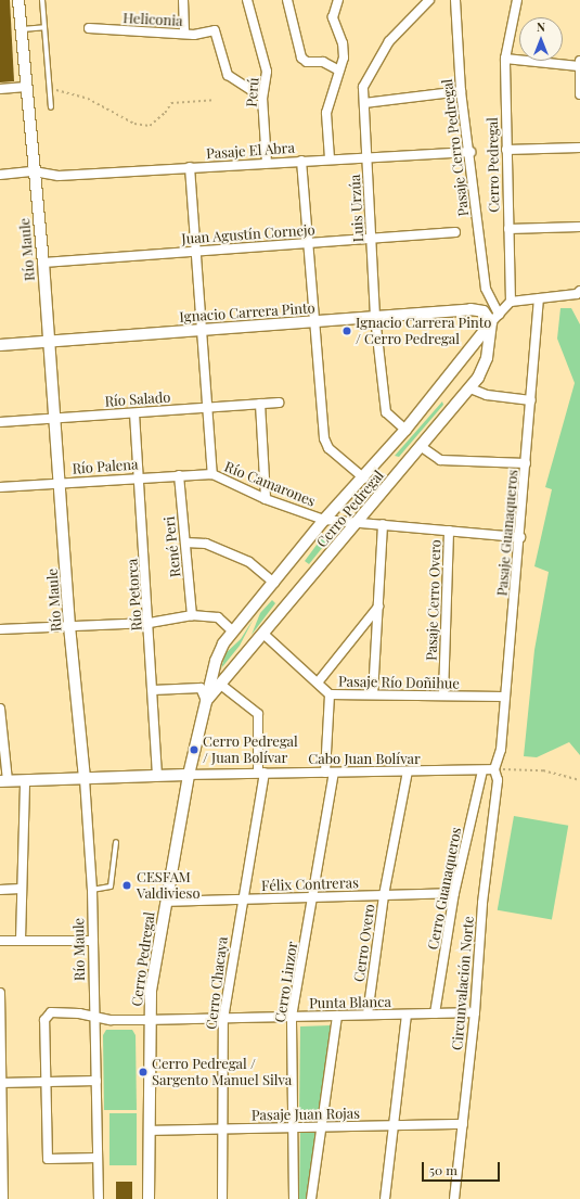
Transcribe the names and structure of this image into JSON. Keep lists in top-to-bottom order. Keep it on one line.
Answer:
{"streets":{"street":["Heliconia","Perú","Pasaje Cerro Pedregal","Pasaje El Abra","Cerro Pedregal","Luis Urzúa","Juan Agustín Cornejo","Río Maule","Ignacio Carrera Pinto","Río Salado","Río Palena","Río Camarones","Pasaje Guanaqueros","René Peri","Río Petorca","Pasaje Cerro Overo","Pasaje Río Doñihue","Cabo Juan Bolívar","Félix Contreras","Cerro Guanaqueros","Cerro Overo","Cerro Linzor","Cerro Chacaya","Circunvalación Norte","Punta Blanca","Pasaje Juan Rojas"]},"crossings":[["Heliconia","Perú"],["Perú","Pasaje El Abra"],["Pasaje Cerro Pedregal","Pasaje El Abra"],["Pasaje Cerro Pedregal","Cerro Pedregal"],["Pasaje Cerro Pedregal","Ignacio Carrera Pinto"],["Pasaje El Abra","Luis Urzúa"],["Pasaje El Abra","Río Maule"],["Pasaje El Abra","Río Camarones"],["Cerro Pedregal","Luis Urzúa"],["Cerro Pedregal","Ignacio Carrera Pinto"],["Cerro Pedregal","Río Camarones"],["Cerro Pedregal","Pasaje Río Doñihue"],["Cerro Pedregal","Cabo Juan Bolívar"],["Cerro Pedregal","Félix Contreras"],["Cerro Pedregal","Cerro Chacaya"],["Cerro Pedregal","Punta Blanca"],["Cerro Pedregal","Pasaje Juan Rojas"],["Luis Urzúa","Juan Agustín Cornejo"],["Luis Urzúa","Ignacio Carrera Pinto"],["Juan Agustín Cornejo","Río Maule"],["Juan Agustín Cornejo","Río Camarones"],["Río Maule","Ignacio Carrera Pinto"],["Río Maule","Río Salado"],["Río Maule","Río Palena"],["Río Maule","Cabo Juan Bolívar"],["Río Maule","Punta Blanca"],["Ignacio Carrera Pinto","Río Camarones"],["Río Salado","Río Camarones"],["Río Salado","Río Petorca"],["Río Palena","Río Camarones"],["Río Palena","René Peri"],["Río Palena","Río Petorca"],["Río Camarones","Pasaje Guanaqueros"],["Río Camarones","Pasaje Cerro Overo"],["Pasaje Guanaqueros","Pasaje Río Doñihue"],["Pasaje Guanaqueros","Cabo Juan Bolívar"],["Pasaje Guanaqueros","Circunvalación Norte"],["Río Petorca","Cabo Juan Bolívar"],["Pasaje Cerro Overo","Pasaje Río Doñihue"],["Pasaje Río Doñihue","Cerro Linzor"],["Cabo Juan Bolívar","Cerro Guanaqueros"],["Cabo Juan Bolívar","Cerro Overo"],["Cabo Juan Bolívar","Cerro Linzor"],["Cabo Juan Bolívar","Cerro Chacaya"],["Cabo Juan Bolívar","Circunvalación Norte"],["Félix Contreras","Cerro Guanaqueros"],["Félix Contreras","Cerro Overo"],["Félix Contreras","Cerro Linzor"],["Félix Contreras","Cerro Chacaya"],["Cerro Guanaqueros","Punta Blanca"],["Cerro Overo","Punta Blanca"],["Cerro Linzor","Punta Blanca"],["Cerro Linzor","Pasaje Juan Rojas"],["Cerro Chacaya","Punta Blanca"],["Cerro Chacaya","Pasaje Juan Rojas"],["Circunvalación Norte","Punta Blanca"],["Circunvalación Norte","Pasaje Juan Rojas"]],"places":["Ignacio Carrera Pinto / Cerro Pedregal","Cerro Pedregal / Juan Bolívar","CESFAM Valdivieso","Cerro Pedregal / Sargento Manuel Silva"],"scale_bar":"50 m","north":"top"}
